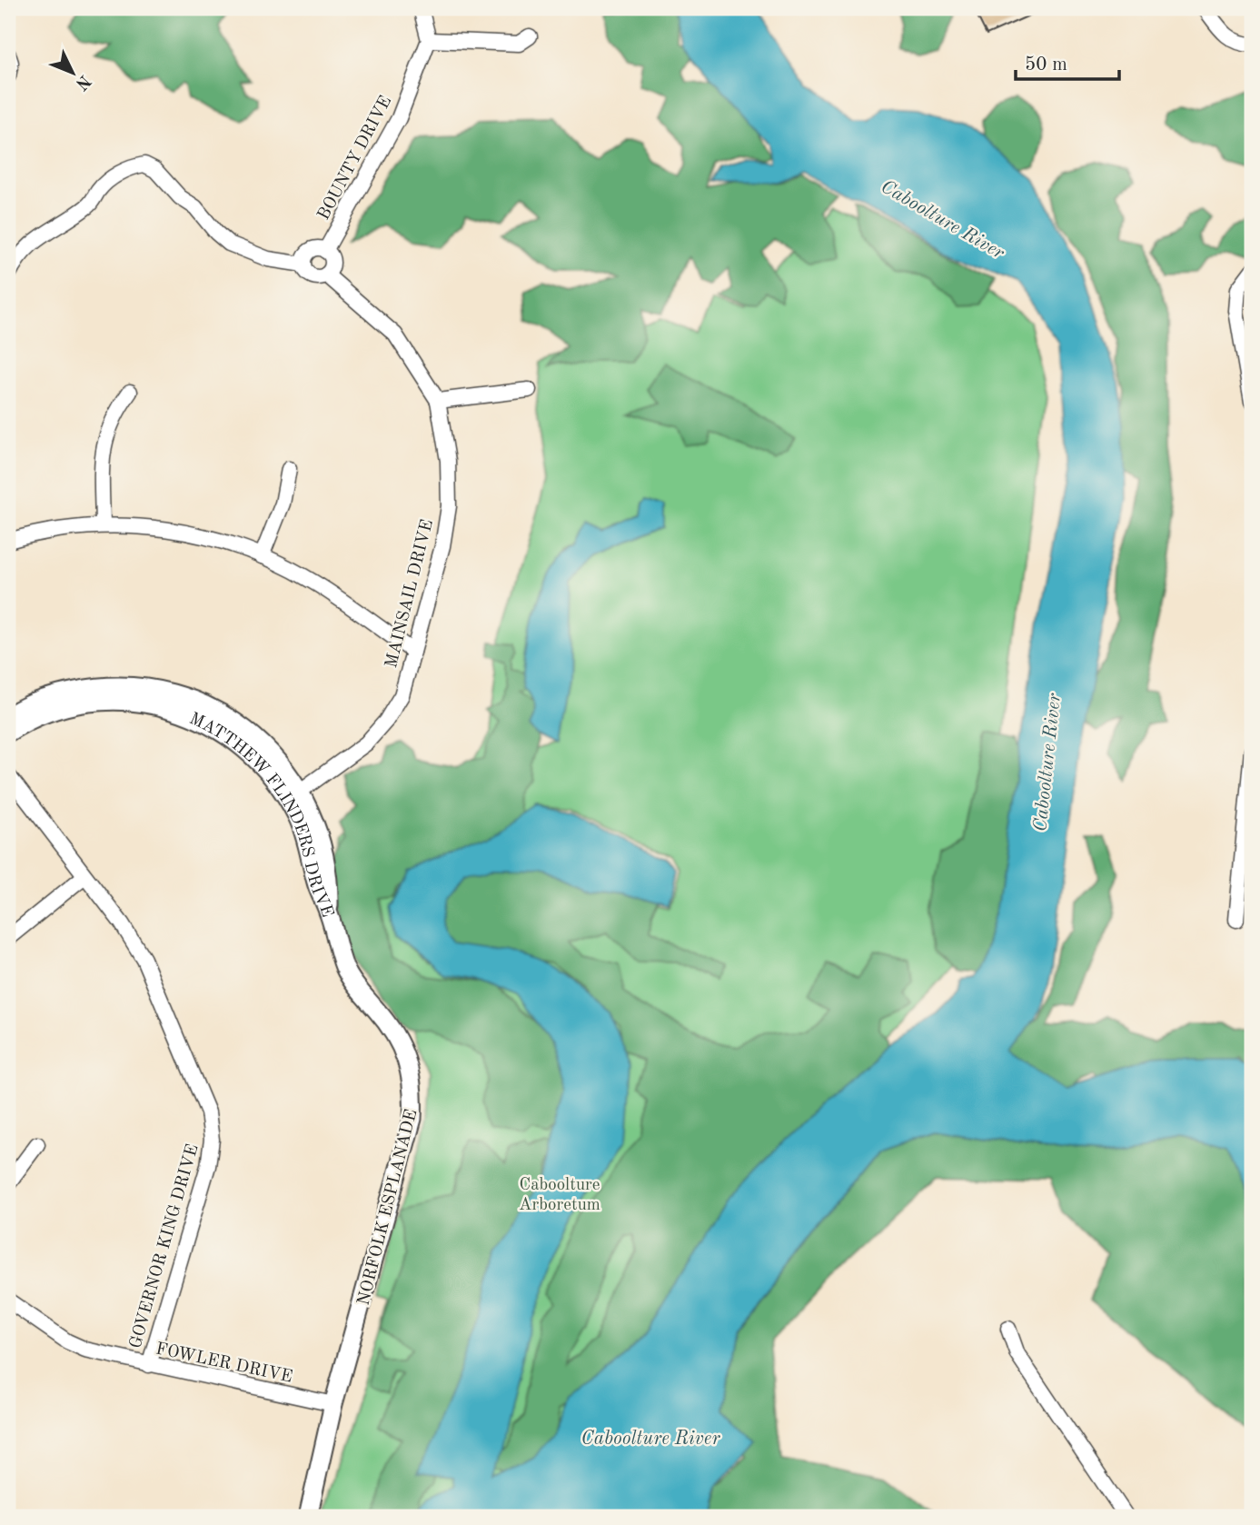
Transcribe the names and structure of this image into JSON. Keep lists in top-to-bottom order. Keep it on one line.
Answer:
{"streets":{"street":["BOUNTY DRIVE","MAINSAIL DRIVE","MATTHEW FLINDERS DRIVE","NORFOLK ESPLANADE","GOVERNOR KING DRIVE","FOWLER DRIVE"]},"crossings":[["BOUNTY DRIVE","MAINSAIL DRIVE"],["MAINSAIL DRIVE","MATTHEW FLINDERS DRIVE"],["MATTHEW FLINDERS DRIVE","NORFOLK ESPLANADE"],["NORFOLK ESPLANADE","FOWLER DRIVE"],["GOVERNOR KING DRIVE","FOWLER DRIVE"]],"water":["Caboolture River"],"parks":["Caboolture Arboretum"],"scale_bar":"50 m","north":"bottom right"}
